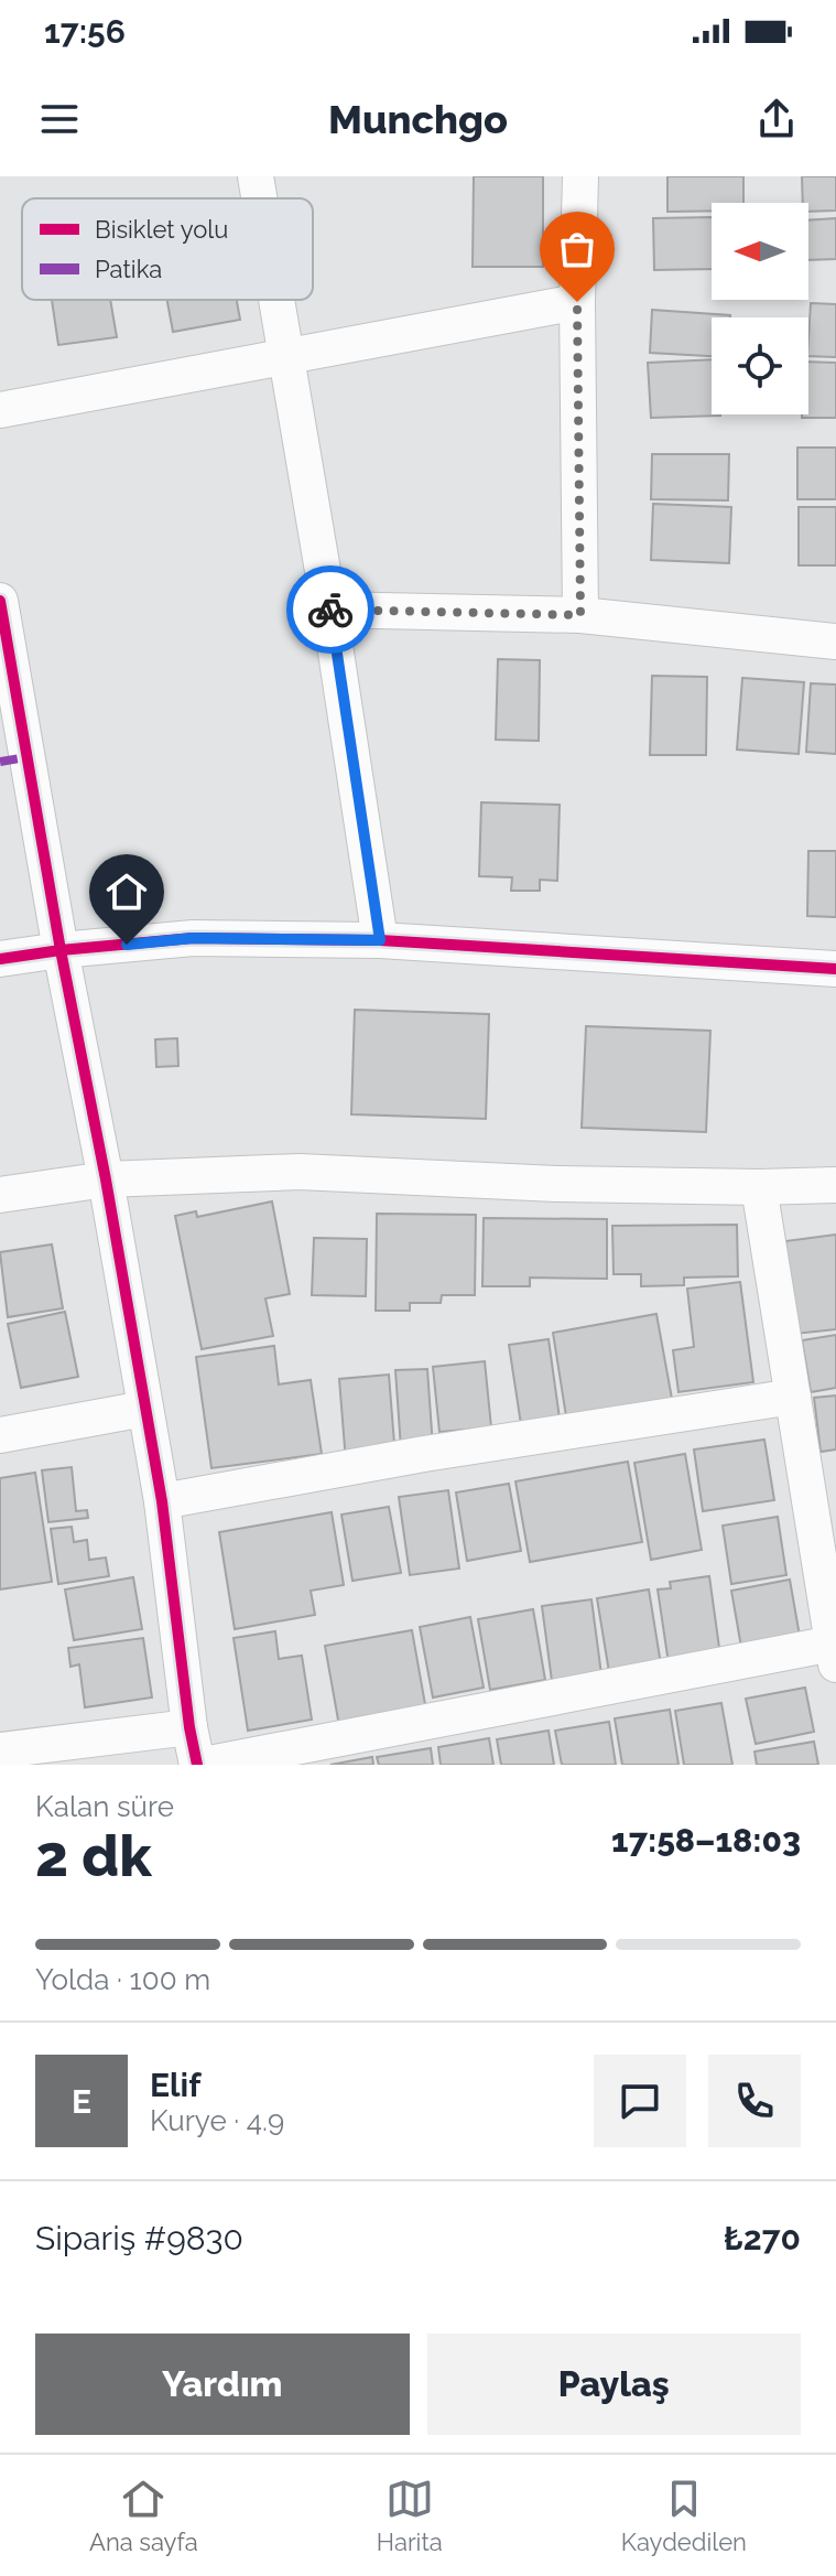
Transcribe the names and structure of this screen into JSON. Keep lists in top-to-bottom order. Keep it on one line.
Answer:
{"legend":["Bisiklet yolu","Patika"],"north":"left","page":{"status":"17:56","header":"Munchgo","heading":["2 dk","Kalan süre","17:58–18:03"],"panel":["Elif","Kurye · 4.9","Sipariş #9830","₺270"],"bar":"Yolda · 100 m","round":"E","buttons":["Yardım","Paylaş"],"tabs":["Ana sayfa","Harita","Kaydedilen"]}}
